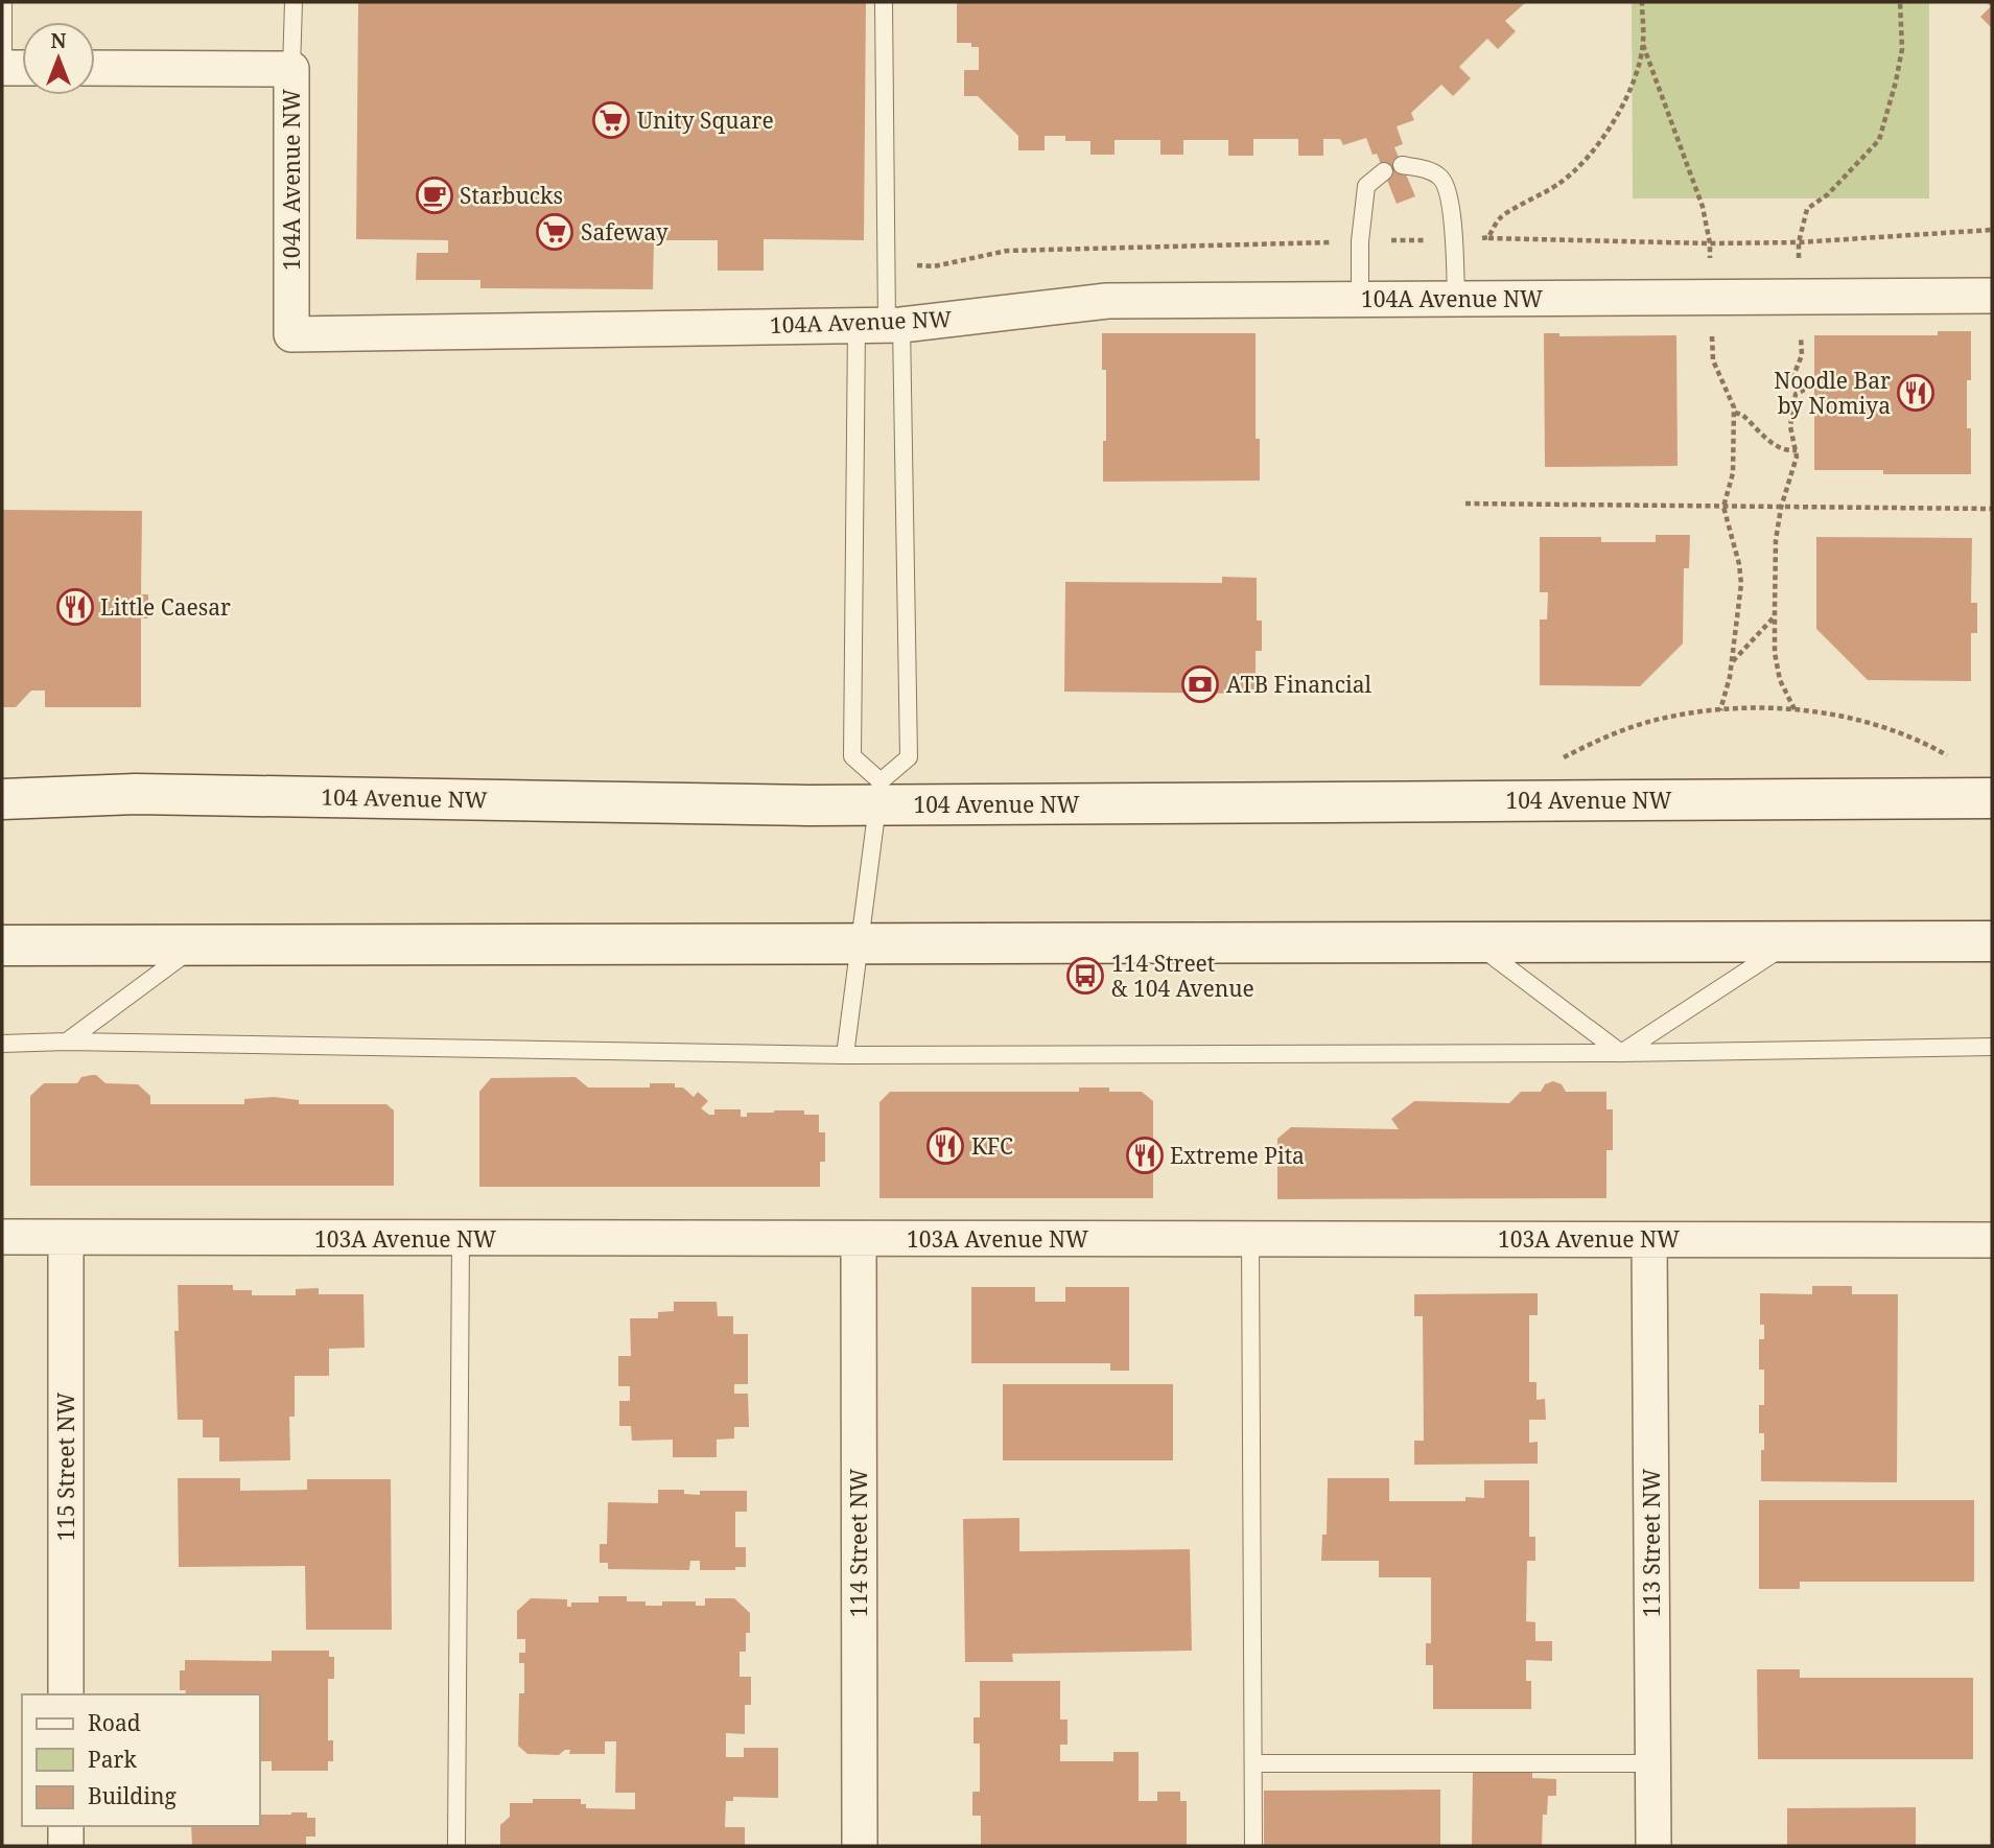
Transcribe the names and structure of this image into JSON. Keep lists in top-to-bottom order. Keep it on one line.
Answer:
{"streets":{"main road":["104 Avenue NW"],"street":["104A Avenue NW","103A Avenue NW","115 Street NW","114 Street NW","113 Street NW"]},"crossings":[["103A Avenue NW","115 Street NW"],["103A Avenue NW","114 Street NW"],["103A Avenue NW","113 Street NW"]],"places":{"supermarket":["Unity Square","Safeway"],"cafe":["Starbucks"],"restaurant":["Noodle Bar by Nomiya","Little Caesar","KFC","Extreme Pita"],"bank":["ATB Financial"],"bus stop":["114 Street & 104 Avenue"]},"legend":["Road","Park","Building"],"north":"top"}
